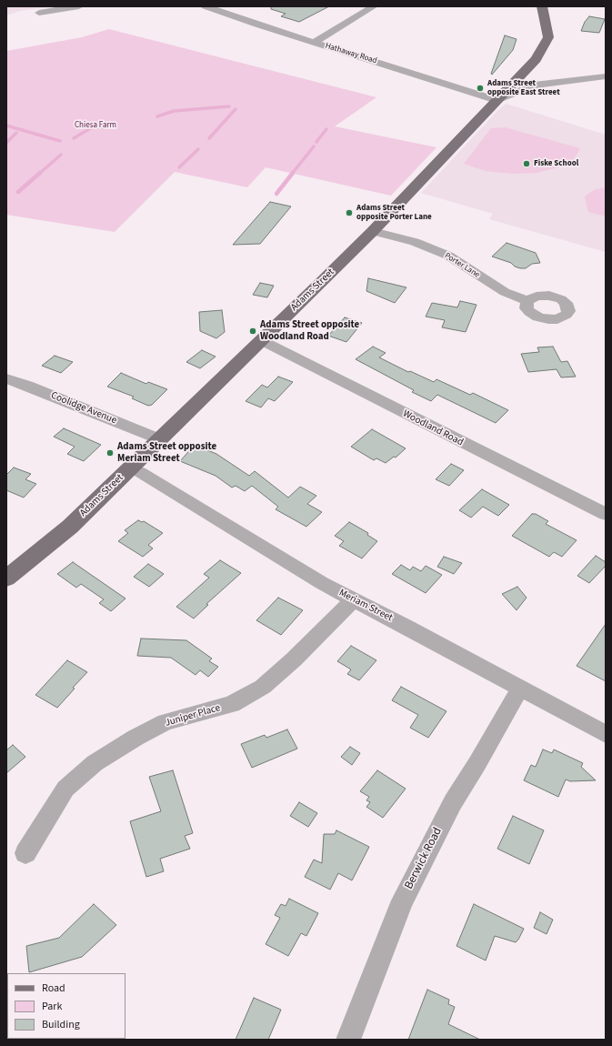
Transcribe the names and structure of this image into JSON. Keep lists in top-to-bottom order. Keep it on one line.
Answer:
{"streets":{"main road":["Adams Street"],"street":["Hathaway Road","Porter Lane","Coolidge Avenue","Woodland Road","Meriam Street","Juniper Place","Berwick Road"]},"crossings":[["Hathaway Road","Adams Street"],["Porter Lane","Adams Street"],["Adams Street","Coolidge Avenue"],["Adams Street","Woodland Road"],["Adams Street","Meriam Street"],["Meriam Street","Juniper Place"],["Meriam Street","Berwick Road"]],"parks":["Chiesa Farm"],"places":["Adams Street opposite East Street","Fiske School","Adams Street opposite Porter Lane","Adams Street opposite Woodland Road","Adams Street opposite Meriam Street"],"legend":["Road","Park","Building"]}
